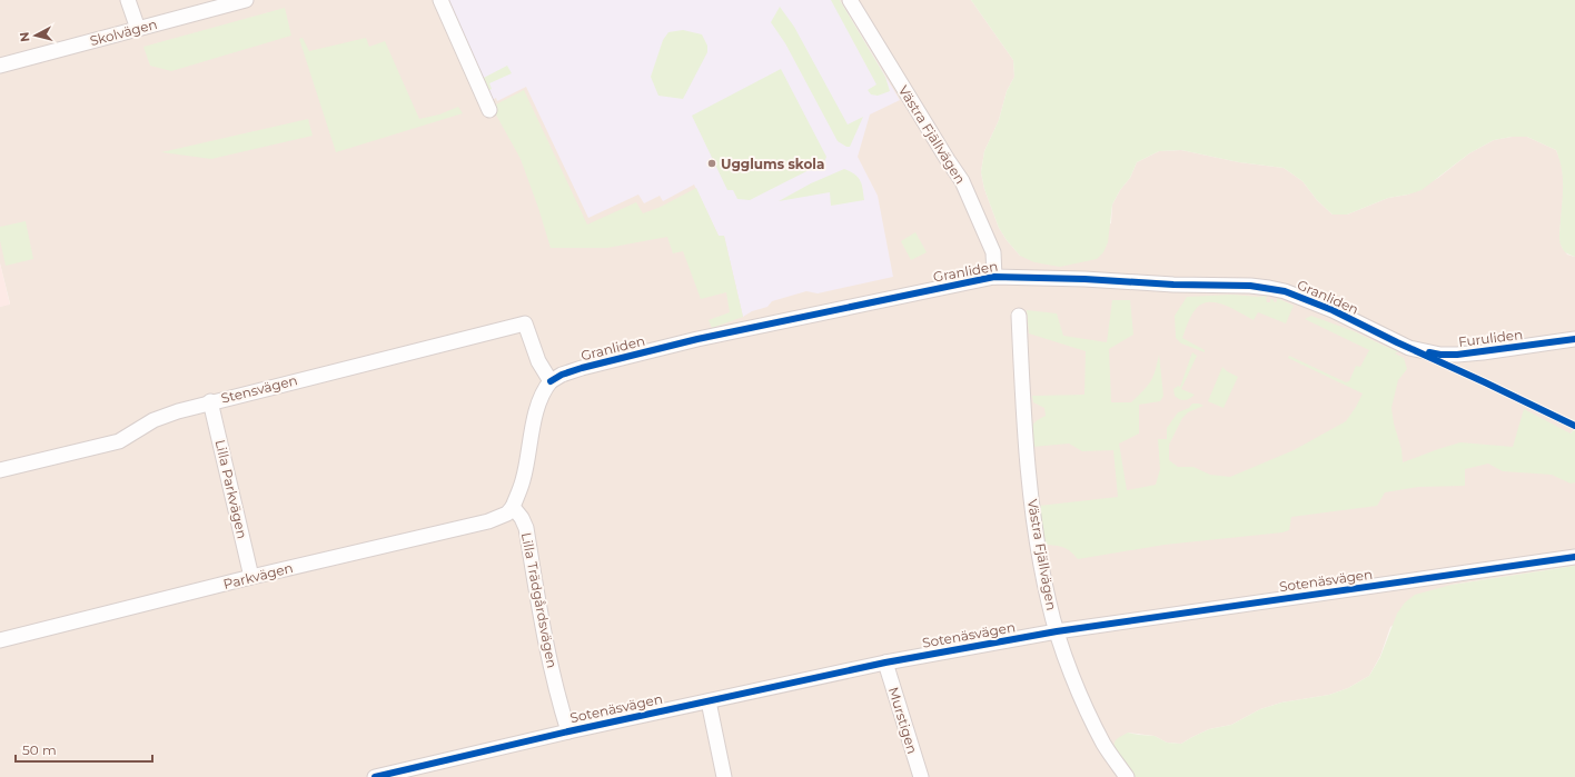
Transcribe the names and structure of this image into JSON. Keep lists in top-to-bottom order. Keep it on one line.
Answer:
{"streets":{"street":["Skolvägen","Västra Fjällvägen","Granliden","Furuliden","Stensvägen","Lilla Parkvägen","Parkvägen","Sotenäsvägen","Lilla Trädgårdsvägen","Murstigen"]},"crossings":[["Västra Fjällvägen","Granliden"],["Västra Fjällvägen","Sotenäsvägen"],["Granliden","Furuliden"],["Granliden","Stensvägen"],["Stensvägen","Lilla Parkvägen"],["Lilla Parkvägen","Parkvägen"],["Parkvägen","Lilla Trädgårdsvägen"],["Sotenäsvägen","Lilla Trädgårdsvägen"],["Sotenäsvägen","Murstigen"]],"places":["Ugglums skola"],"scale_bar":"50 m","north":"left"}
